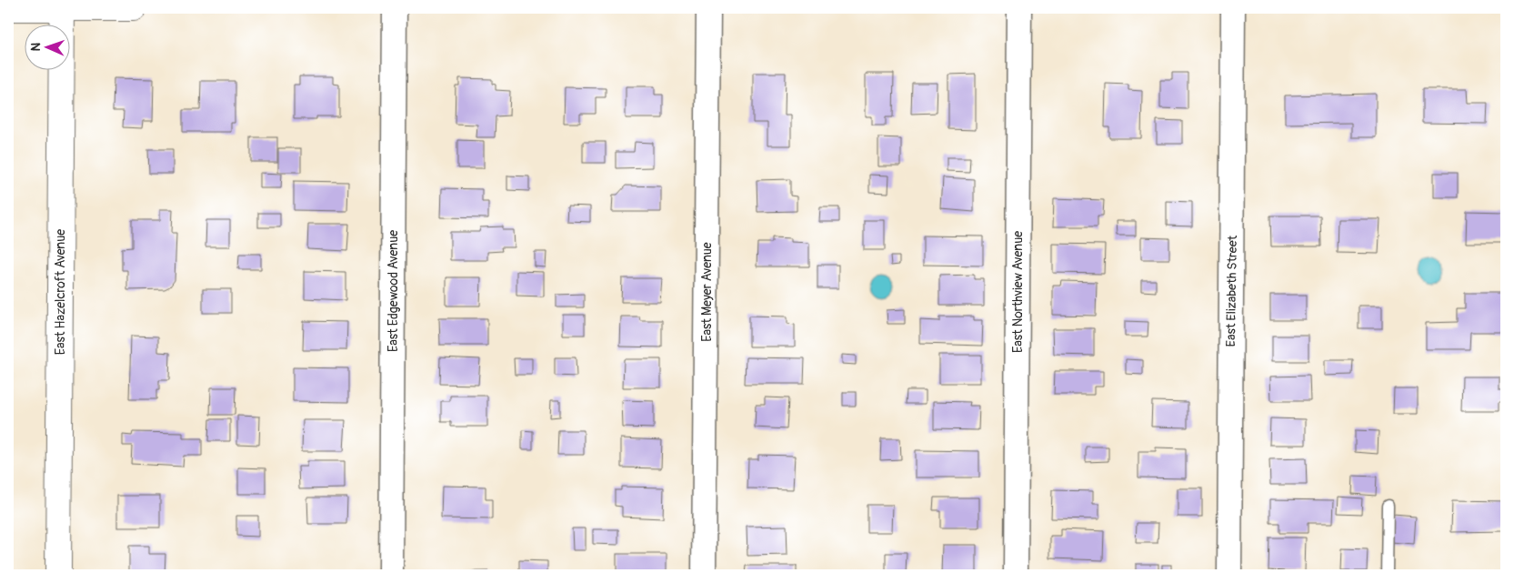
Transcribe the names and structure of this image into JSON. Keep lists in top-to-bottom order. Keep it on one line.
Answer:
{"streets":{"street":["East Edgewood Avenue","East Elizabeth Street","East Hazelcroft Avenue","East Meyer Avenue","East Northview Avenue"]},"north":"left"}
